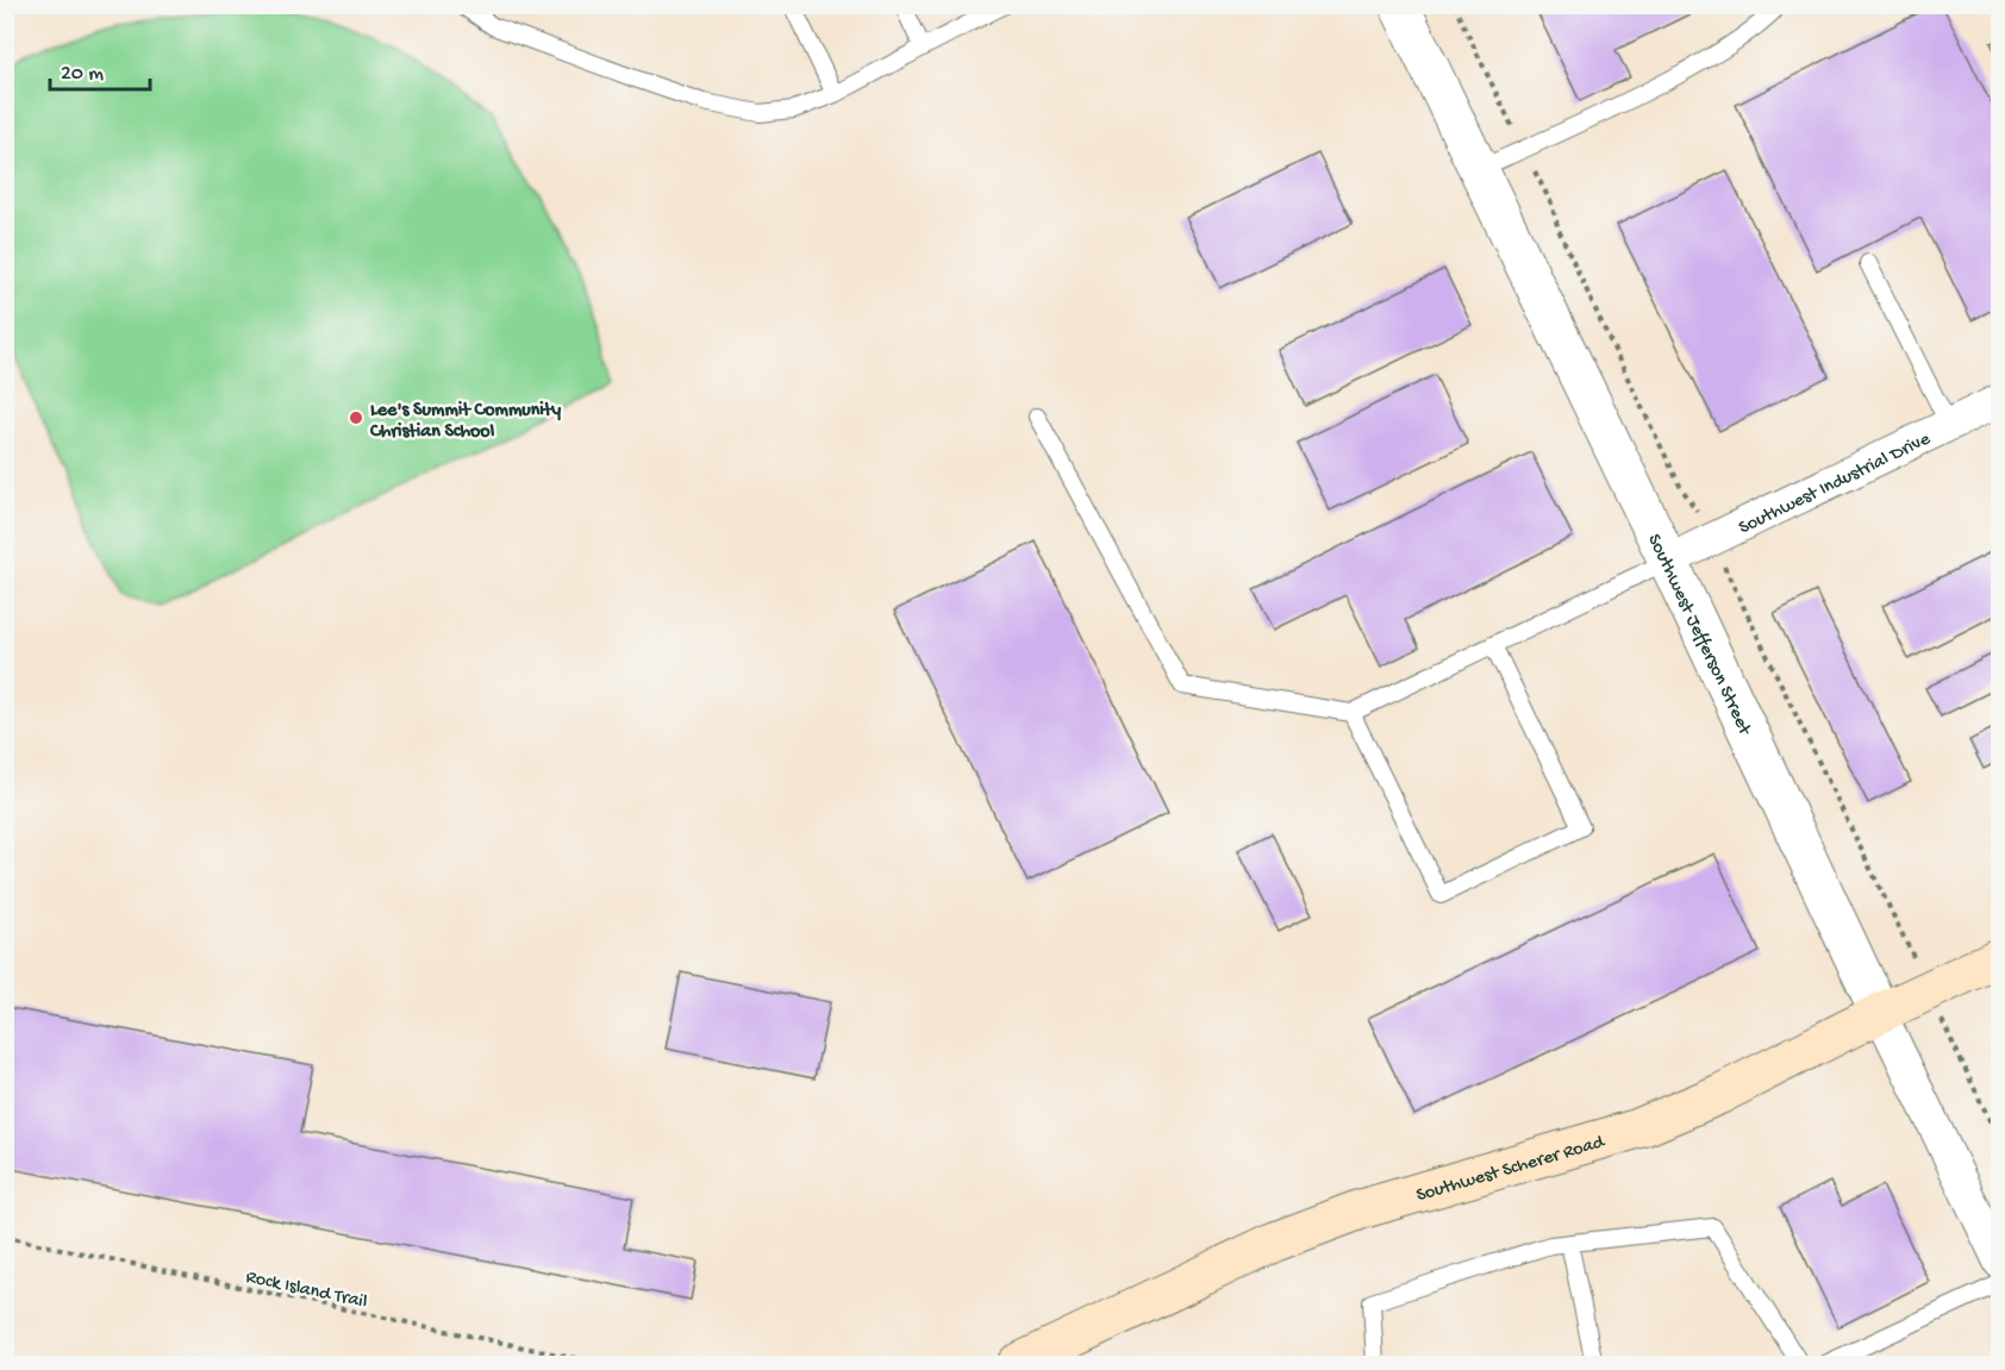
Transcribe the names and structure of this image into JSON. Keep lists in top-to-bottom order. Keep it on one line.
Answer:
{"streets":{"main road":["Southwest Scherer Road"],"street":["Southwest Industrial Drive","Southwest Jefferson Street"],"path":["Rock Island Trail"]},"crossings":[["Southwest Industrial Drive","Southwest Jefferson Street"],["Southwest Jefferson Street","Southwest Scherer Road"]],"places":["Lee's Summit Community Christian School"],"scale_bar":"20 m"}
